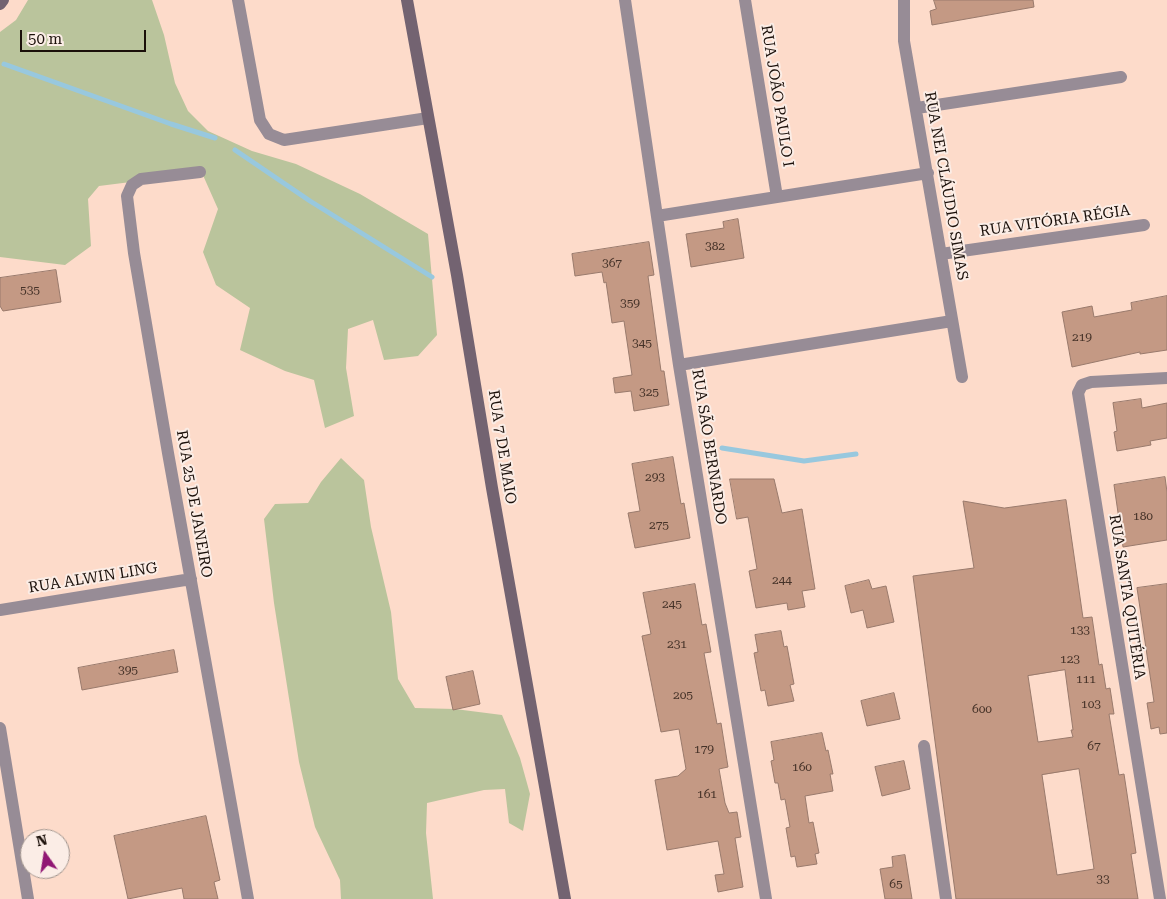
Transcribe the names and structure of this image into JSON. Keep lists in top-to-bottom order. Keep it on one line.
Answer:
{"streets":{"street":["RUA JOÃO PAULO I","RUA NEI CLÁUDIO SIMAS","RUA VITÓRIA RÉGIA","RUA 7 DE MAIO","RUA SÃO BERNARDO","RUA 25 DE JANEIRO","RUA ALWIN LING","RUA SANTA QUITÉRIA"]},"crossings":[["RUA NEI CLÁUDIO SIMAS","RUA VITÓRIA RÉGIA"],["RUA 25 DE JANEIRO","RUA ALWIN LING"]],"house_numbers":["382","367","535","359","219","345","325","293","180","275","244","245","133","231","123","395","111","205","103","600","67","179","160","161","33","65"],"scale_bar":"50 m","north":"top"}
